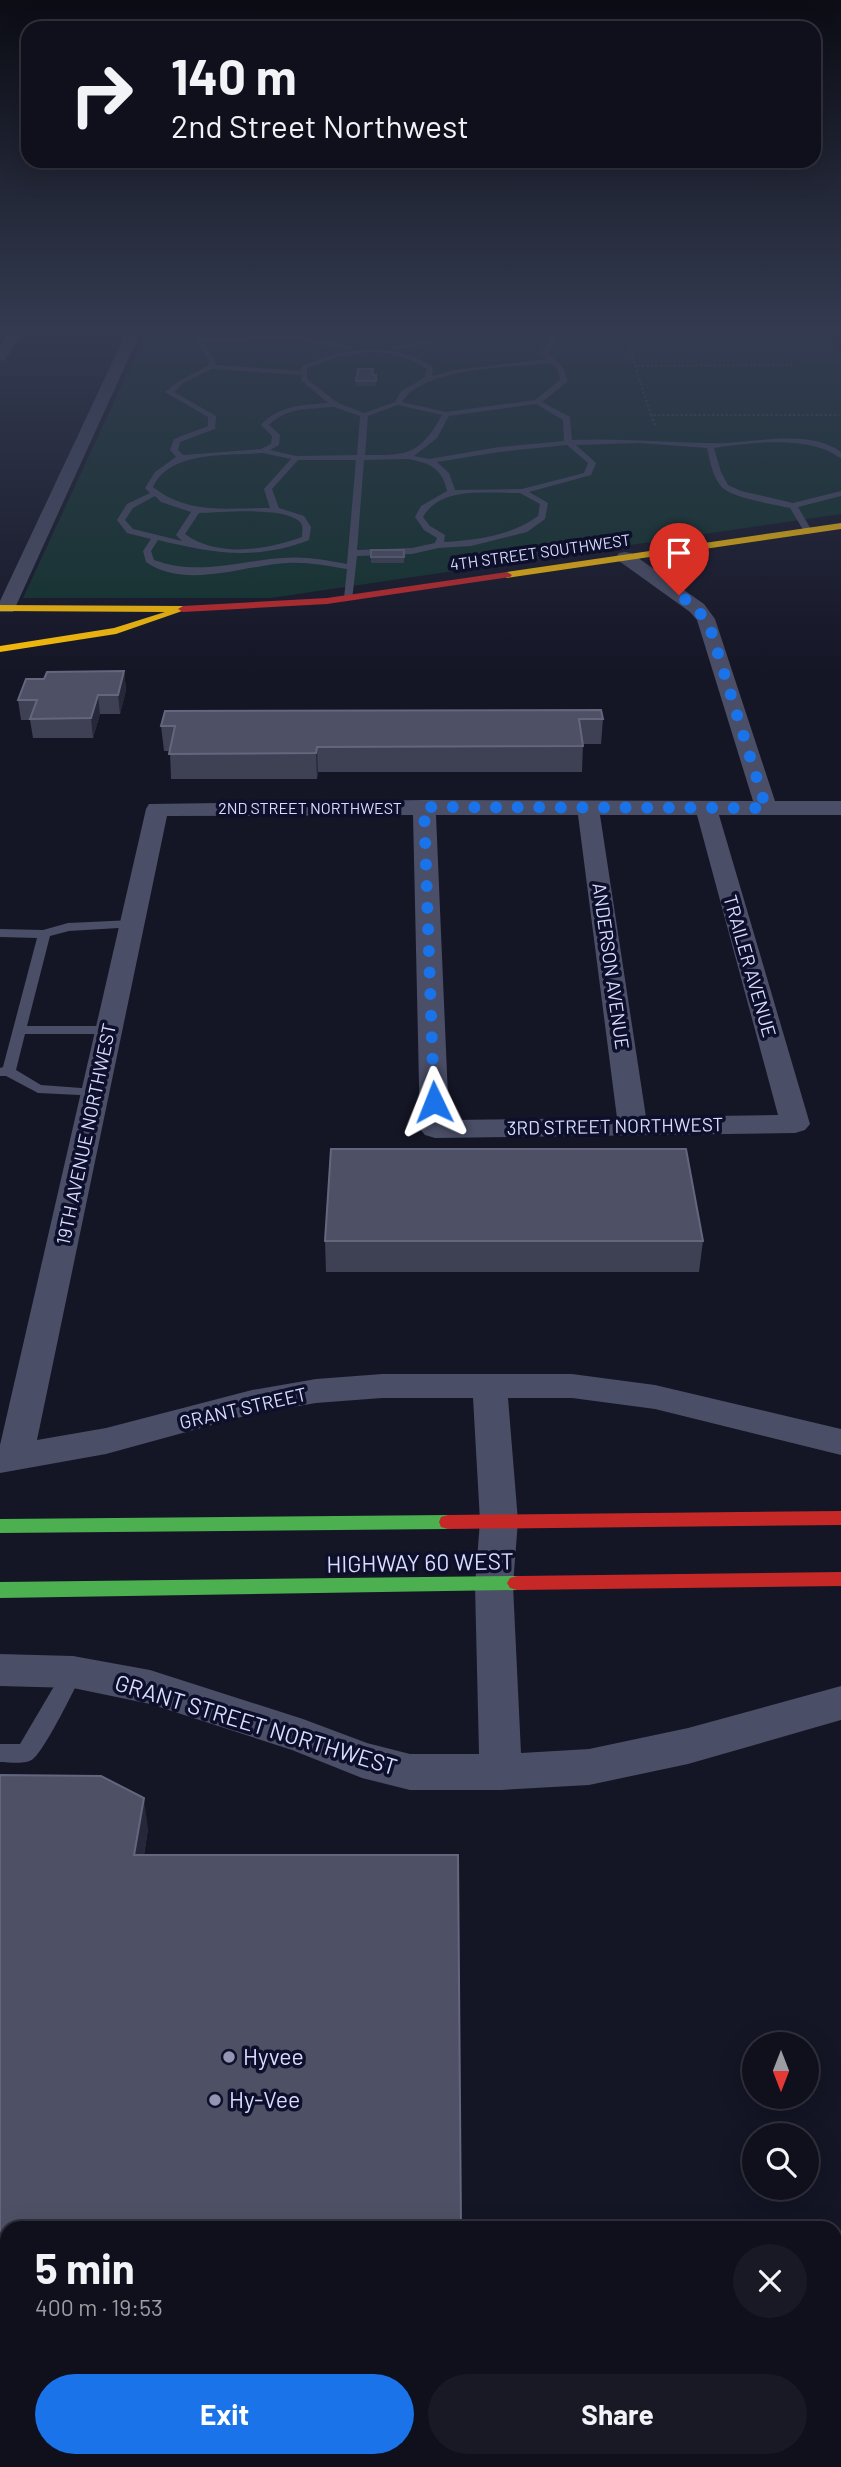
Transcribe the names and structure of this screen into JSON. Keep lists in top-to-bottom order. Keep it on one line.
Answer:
{"streets":{"street":["4TH STREET SOUTHWEST","2ND STREET NORTHWEST","ANDERSON AVENUE","TRAILER AVENUE","3RD STREET NORTHWEST","19TH AVENUE NORTHWEST","GRANT STREET","HIGHWAY 60 WEST","GRANT STREET NORTHWEST"]},"crossings":[["2ND STREET NORTHWEST","ANDERSON AVENUE"],["2ND STREET NORTHWEST","TRAILER AVENUE"],["2ND STREET NORTHWEST","3RD STREET NORTHWEST"],["2ND STREET NORTHWEST","19TH AVENUE NORTHWEST"],["ANDERSON AVENUE","3RD STREET NORTHWEST"],["TRAILER AVENUE","3RD STREET NORTHWEST"],["19TH AVENUE NORTHWEST","GRANT STREET"]],"places":["Hyvee","Hy-Vee"],"north":"bottom","page":{"turn":["140 m","2nd Street Northwest"],"heading":["5 min","400 m · 19:53"],"buttons":["Exit","Share"]}}
